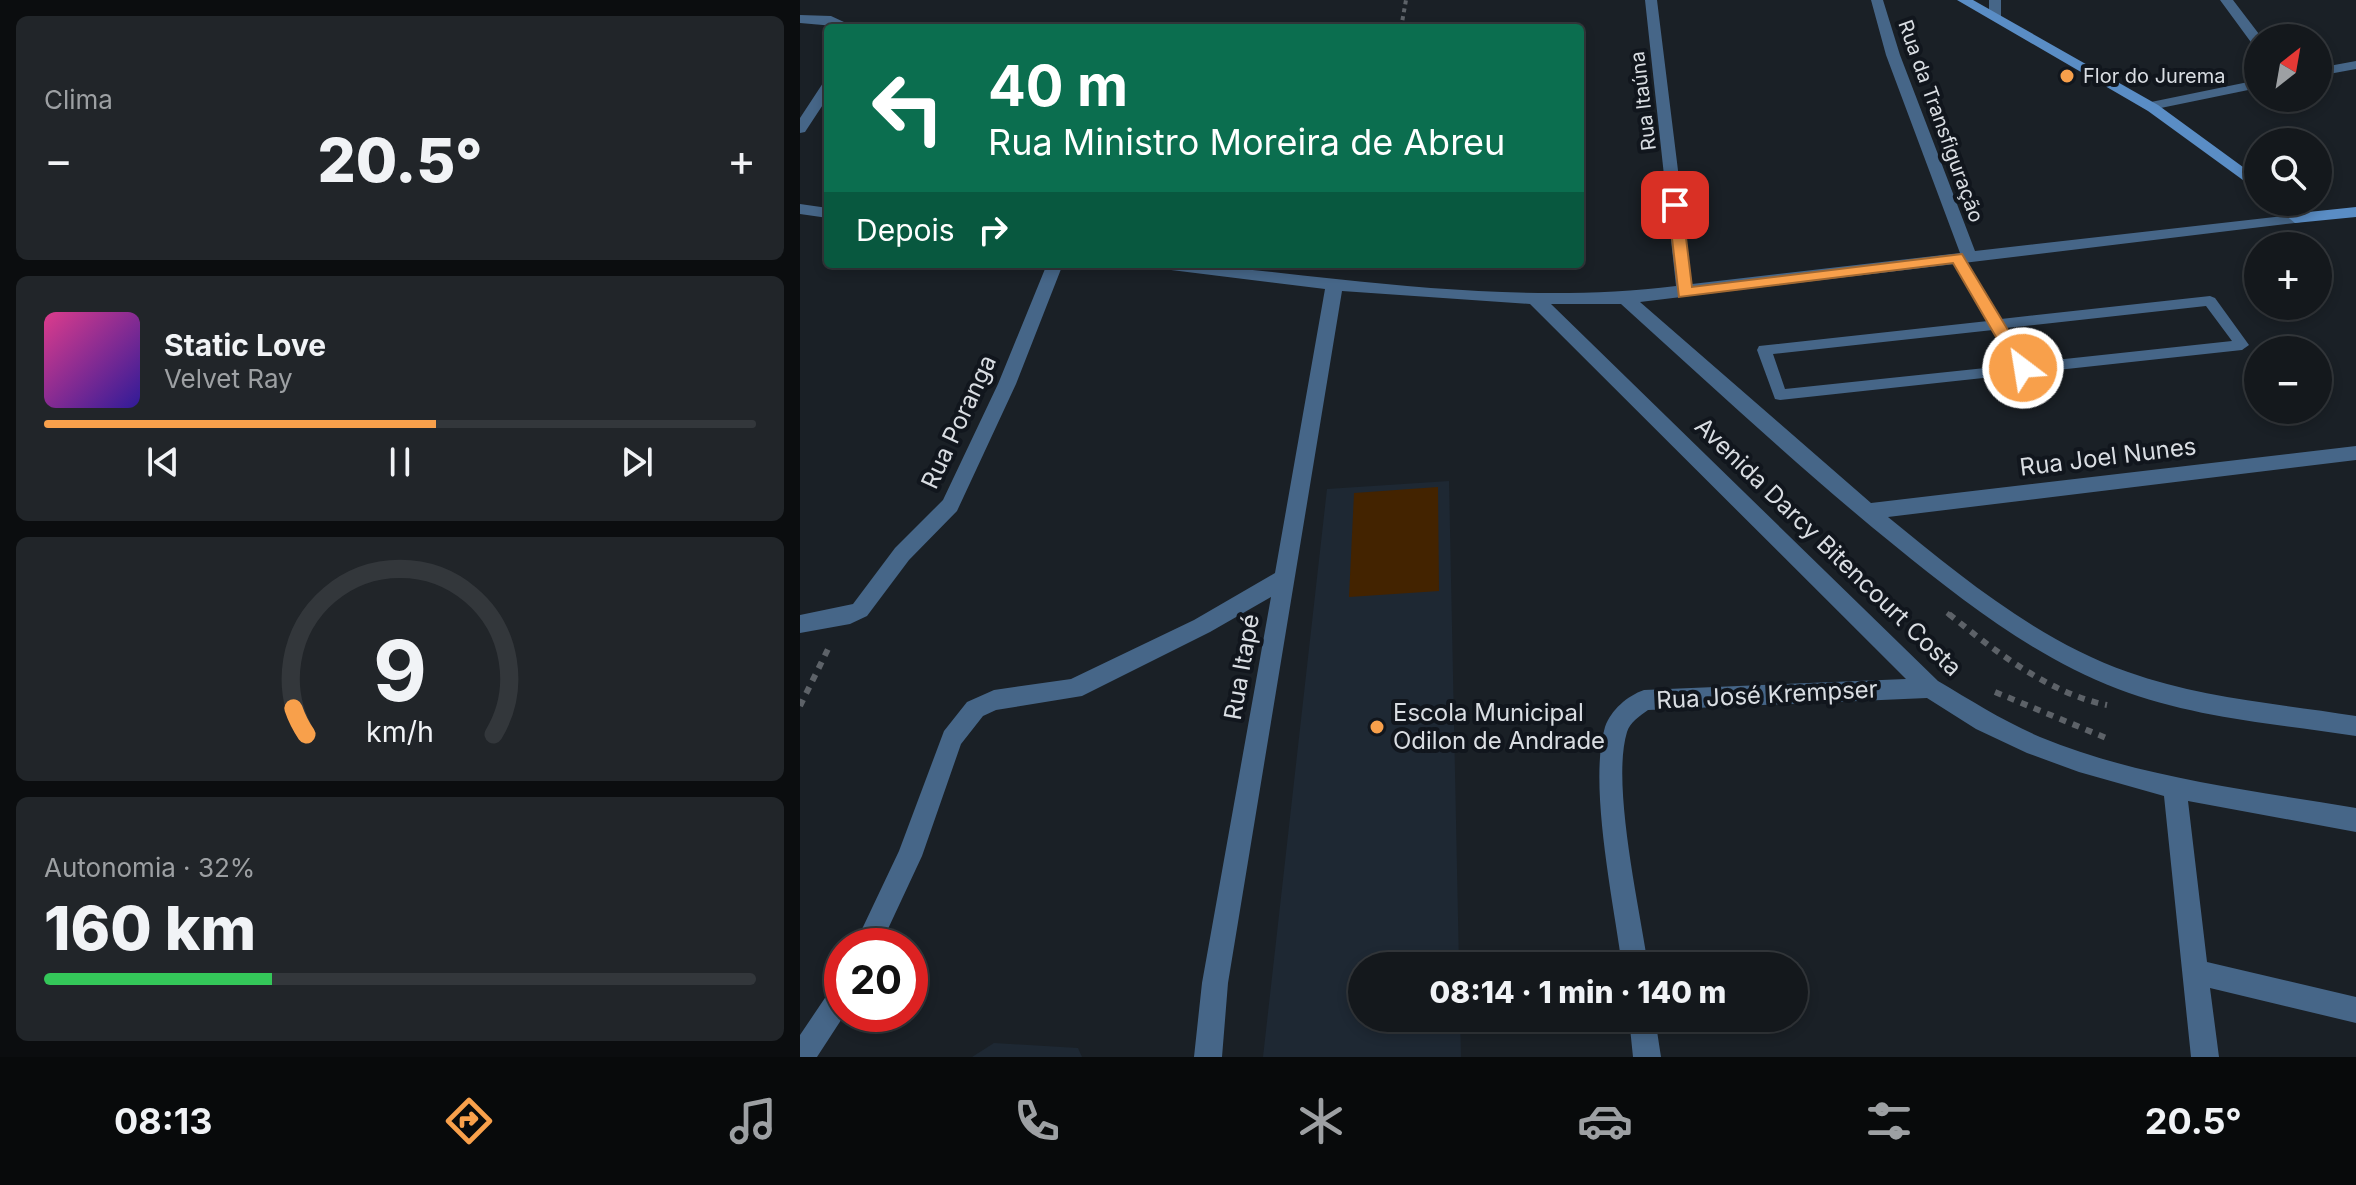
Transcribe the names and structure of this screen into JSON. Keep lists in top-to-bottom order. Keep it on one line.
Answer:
{"streets":{"street":["Rua Itaúna","Rua da Transfiguração","Rua Poranga","Rua Joel Nunes","Avenida Darcy Bitencourt Costa","Rua Itapé","Rua José Krempser"]},"crossings":[["Rua Joel Nunes","Avenida Darcy Bitencourt Costa"],["Avenida Darcy Bitencourt Costa","Rua José Krempser"]],"places":["Flor do Jurema","Escola Municipal Odilon de Andrade"],"north":"top right","page":{"tile":["Clima",["Autonomia · 32%","160 km"]],"map_buttons":["+","−"],"turn":["40 m","Rua Ministro Moreira de Abreu"],"heat":["−","20.5°","+"],"then":"Depois","song":["Static Love","Velvet Ray"],"limit":"20","trip":"08:14 · 1 min · 140 m","tabs":["08:13","20.5°"],"gauge":["9","km/h"]}}
